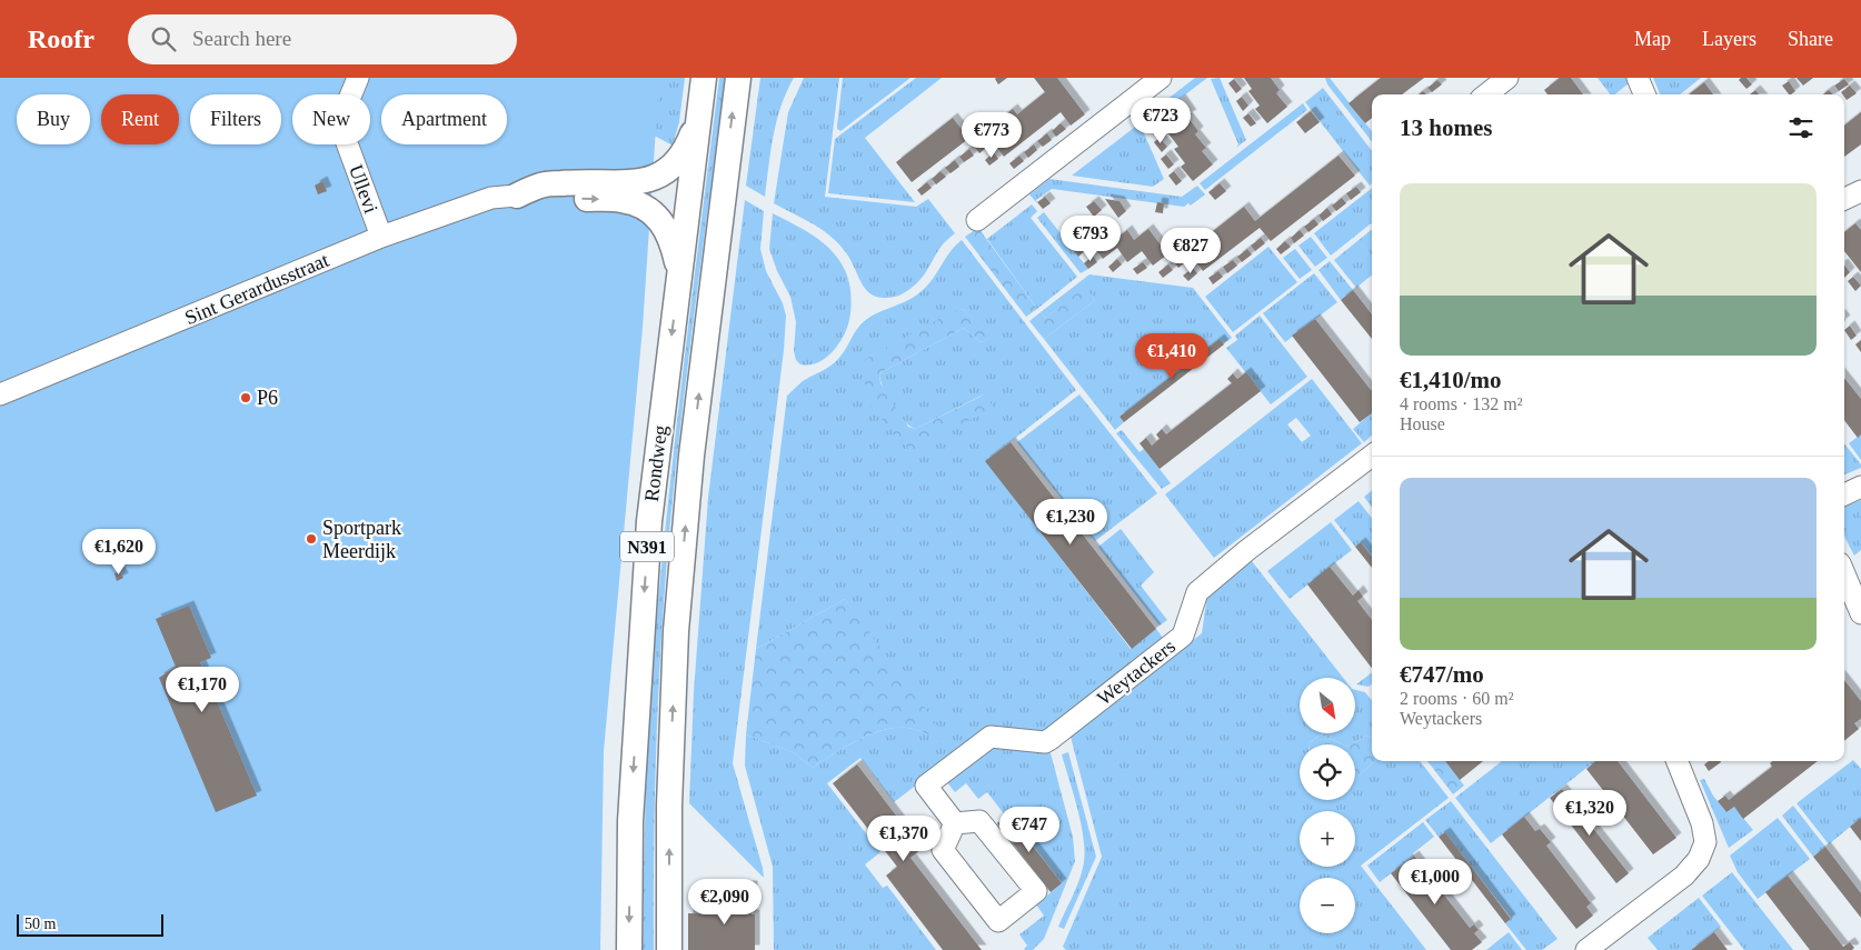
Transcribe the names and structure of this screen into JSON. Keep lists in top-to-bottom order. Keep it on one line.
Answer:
{"streets":{"main road":["Rondweg","N391"],"street":["Ullevi","Sint Gerardusstraat","Weytackers"]},"crossings":[["Ullevi","Sint Gerardusstraat"]],"places":["P6","Sportpark Meerdijk"],"scale_bar":"50 m","north":"bottom right","page":{"header":"Roofr","search":"Search here","nav":["Map","Layers","Share"],"chip":["Buy","Rent","Filters","New","Apartment"],"heading":"13 homes","price":["€723","€773","€793","€827","€1,410","€1,230","€1,620","€1,170","€1,320","€747","€1,370","€1,000","€2,090"],"list":[{"name":"€1,410/mo","note":"4 rooms · 132 m² · House"},{"name":"€747/mo","note":"2 rooms · 60 m² · Weytackers"}],"map_buttons":["+","−"],"scale":"50 m"}}
